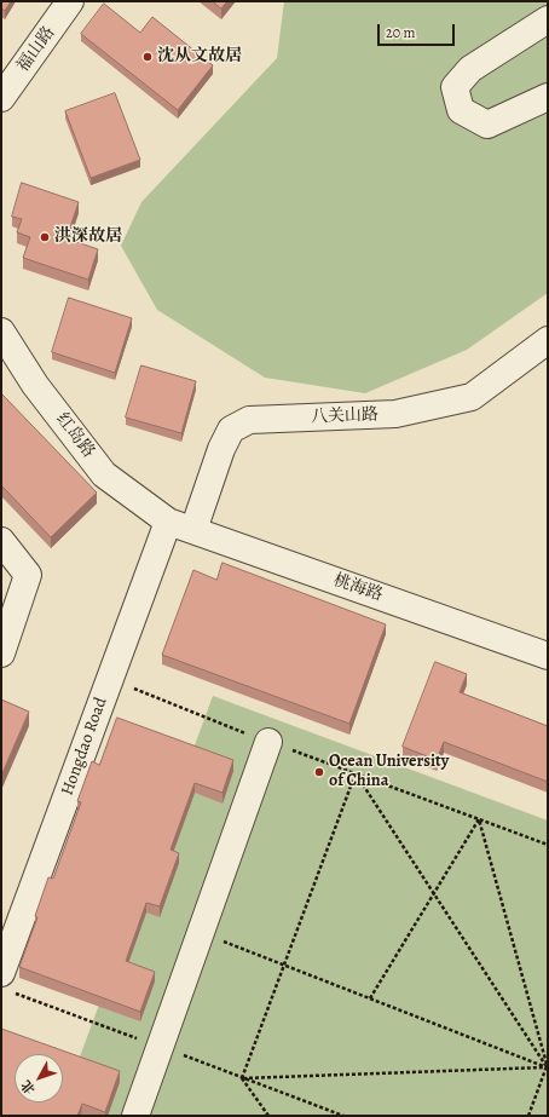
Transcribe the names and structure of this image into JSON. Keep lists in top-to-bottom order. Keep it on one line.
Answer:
{"streets":{"street":["福山路","八关山路","红岛路","桃海路","Hongdao Road"]},"crossings":[["八关山路","桃海路"],["红岛路","桃海路"],["红岛路","Hongdao Road"],["桃海路","Hongdao Road"]],"places":["沈从文故居","洪深故居","Ocean University of China"],"scale_bar":"20 m","north":"bottom left"}
